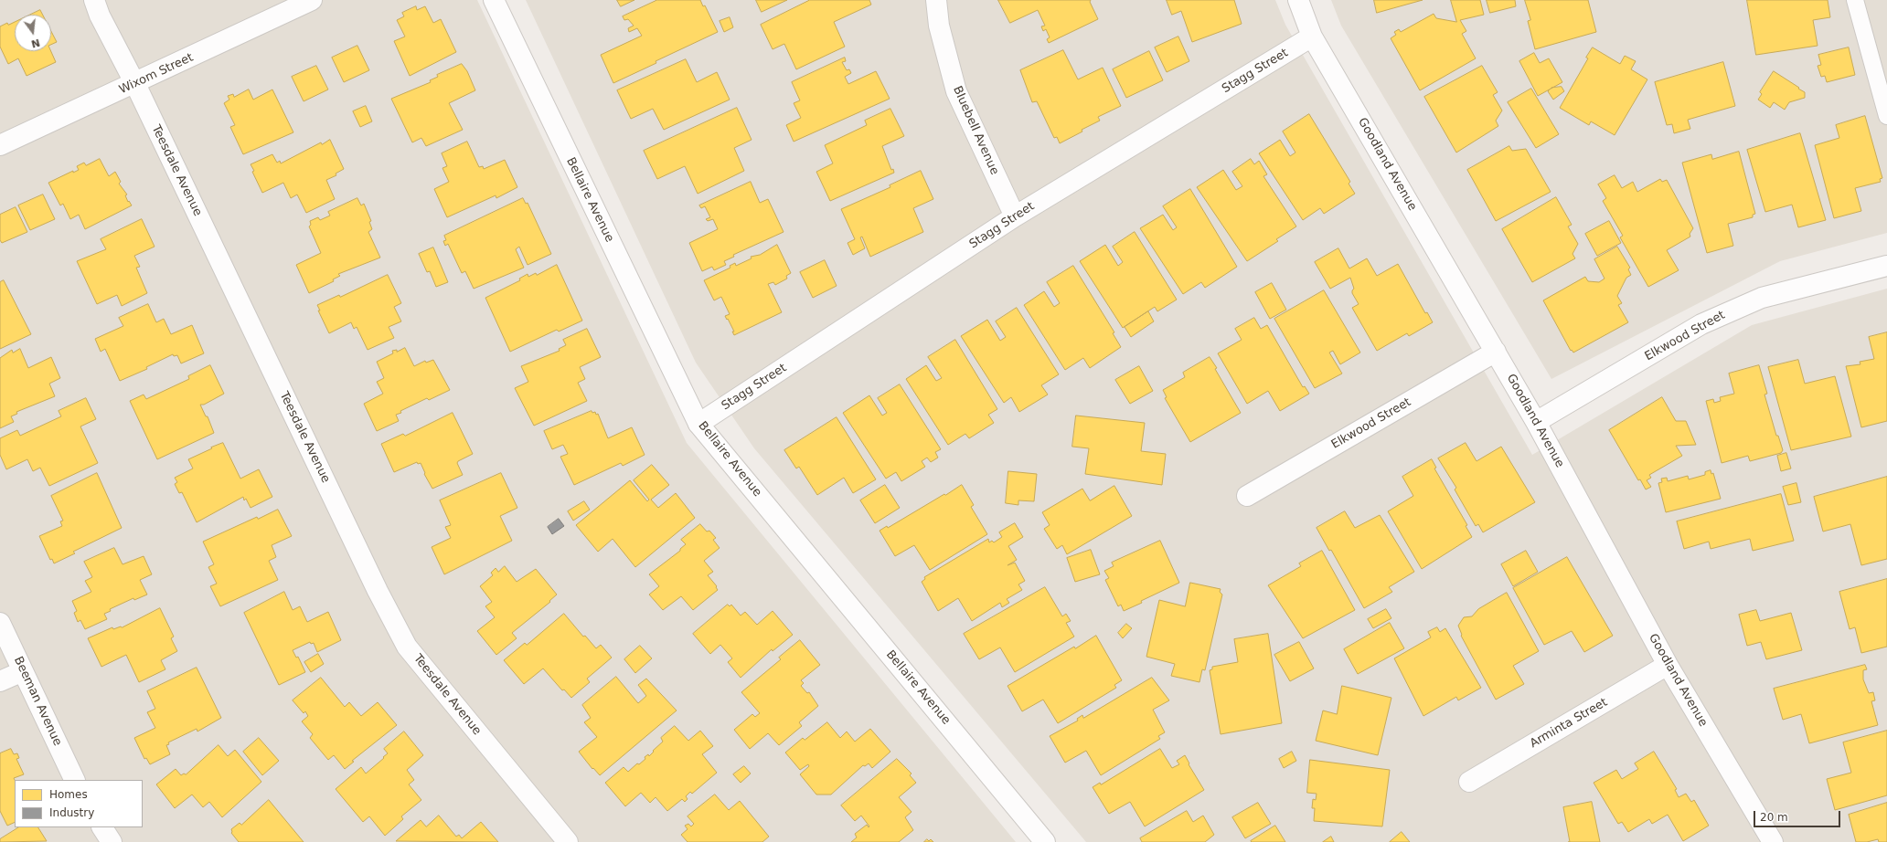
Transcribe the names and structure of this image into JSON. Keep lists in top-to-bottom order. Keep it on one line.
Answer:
{"streets":{"street":["Stagg Street","Wixom Street","Bluebell Avenue","Goodland Avenue","Teesdale Avenue","Bellaire Avenue","Elkwood Street","Beeman Avenue","Arminta Street"]},"crossings":[["Stagg Street","Bluebell Avenue"],["Stagg Street","Goodland Avenue"],["Stagg Street","Bellaire Avenue"],["Wixom Street","Teesdale Avenue"],["Goodland Avenue","Elkwood Street"],["Goodland Avenue","Arminta Street"]],"legend":["Homes","Industry"],"scale_bar":"20 m","north":"bottom"}
